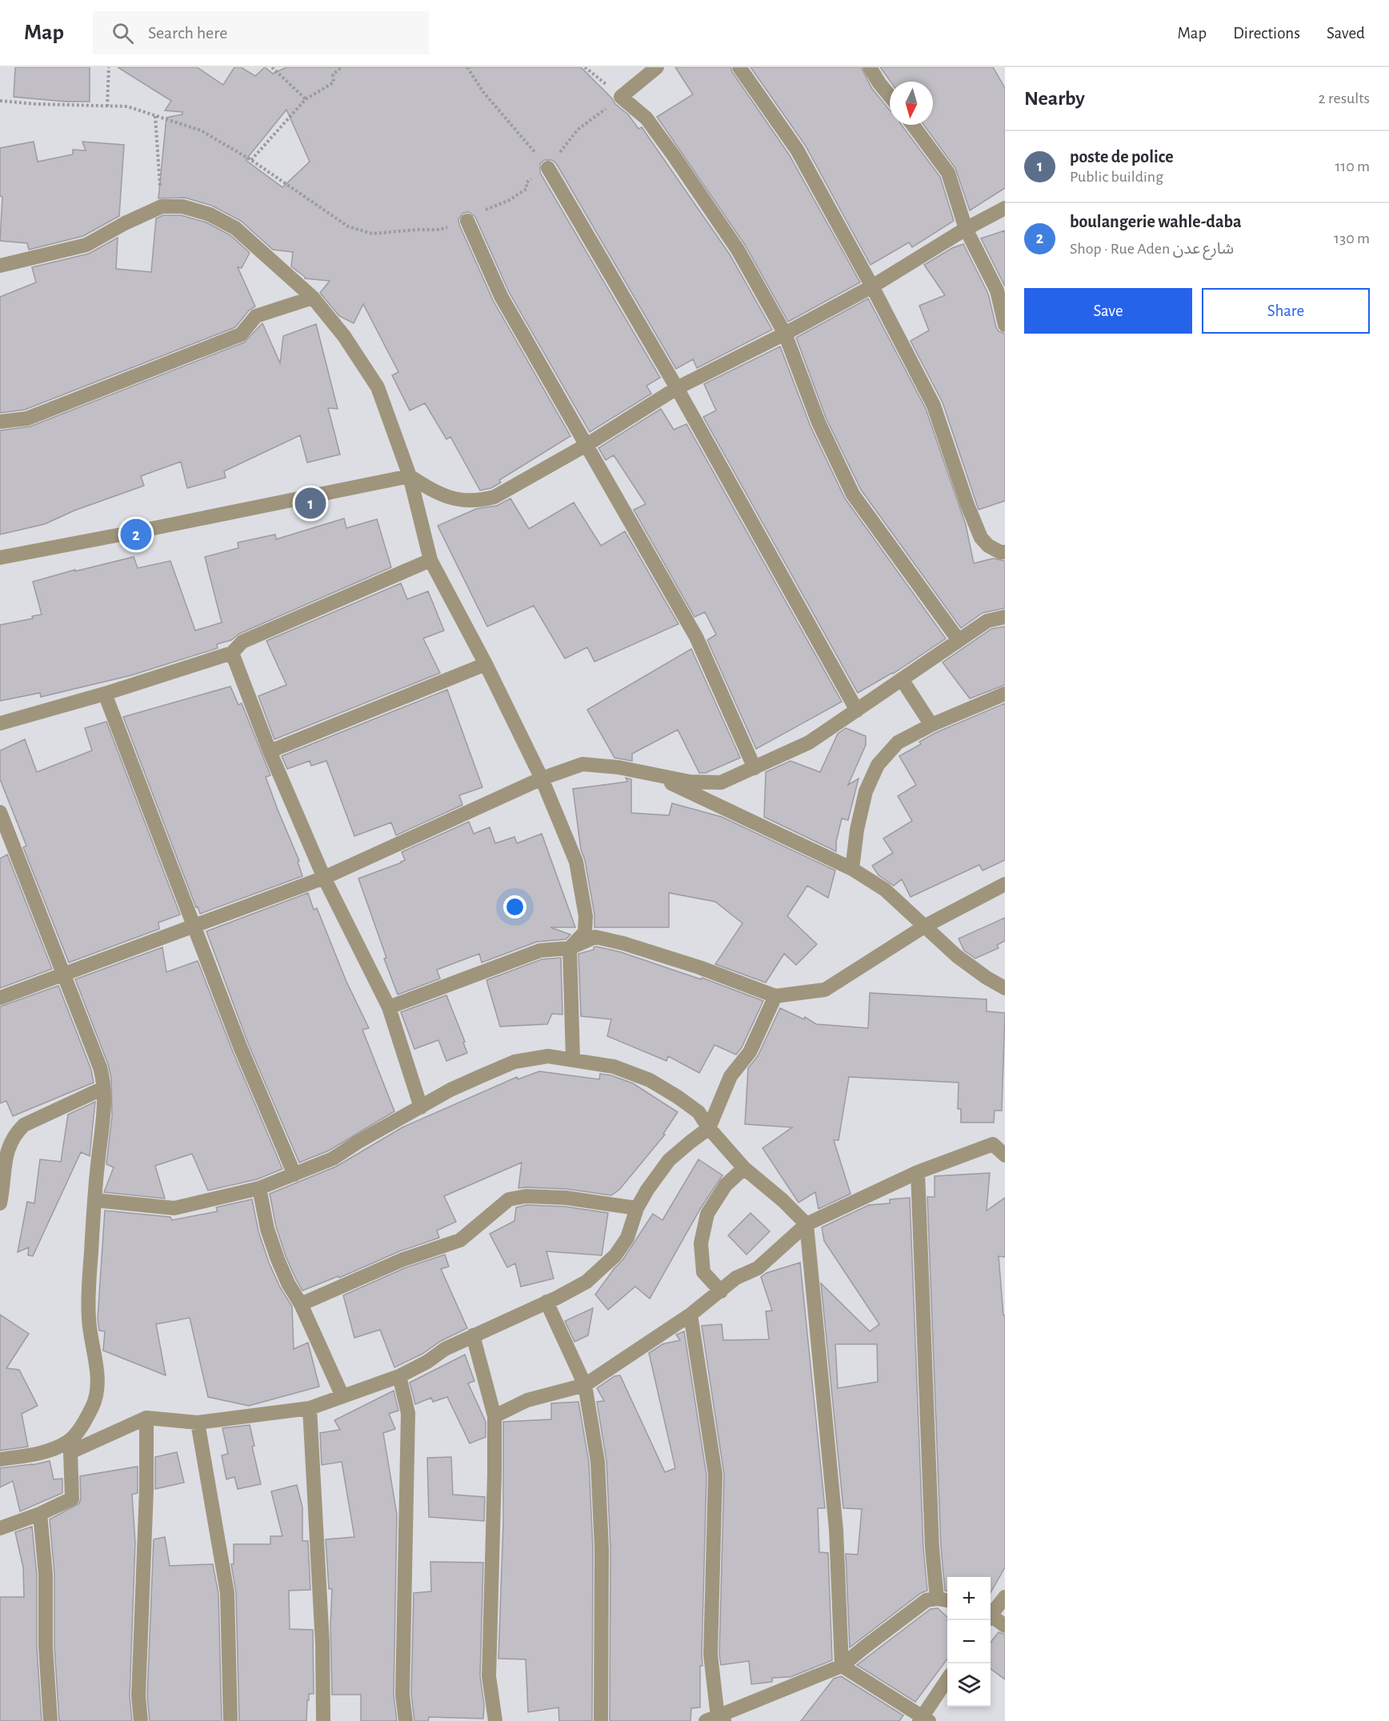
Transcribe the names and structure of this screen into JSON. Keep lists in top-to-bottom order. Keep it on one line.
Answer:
{"north":"bottom","page":{"header":"Map","search":"Search here","nav":["Map","Directions","Saved"],"heading":["Nearby","2 results"],"list":[{"mark":"1","name":"poste de police","note":"Public building","value":"110 m"},{"mark":"2","name":"boulangerie wahle-daba","note":"Shop · Rue Aden شارع عدن","value":"130 m"}],"buttons":["Save","Share"],"pins":["1","2"],"map_buttons":["+","−"]}}
